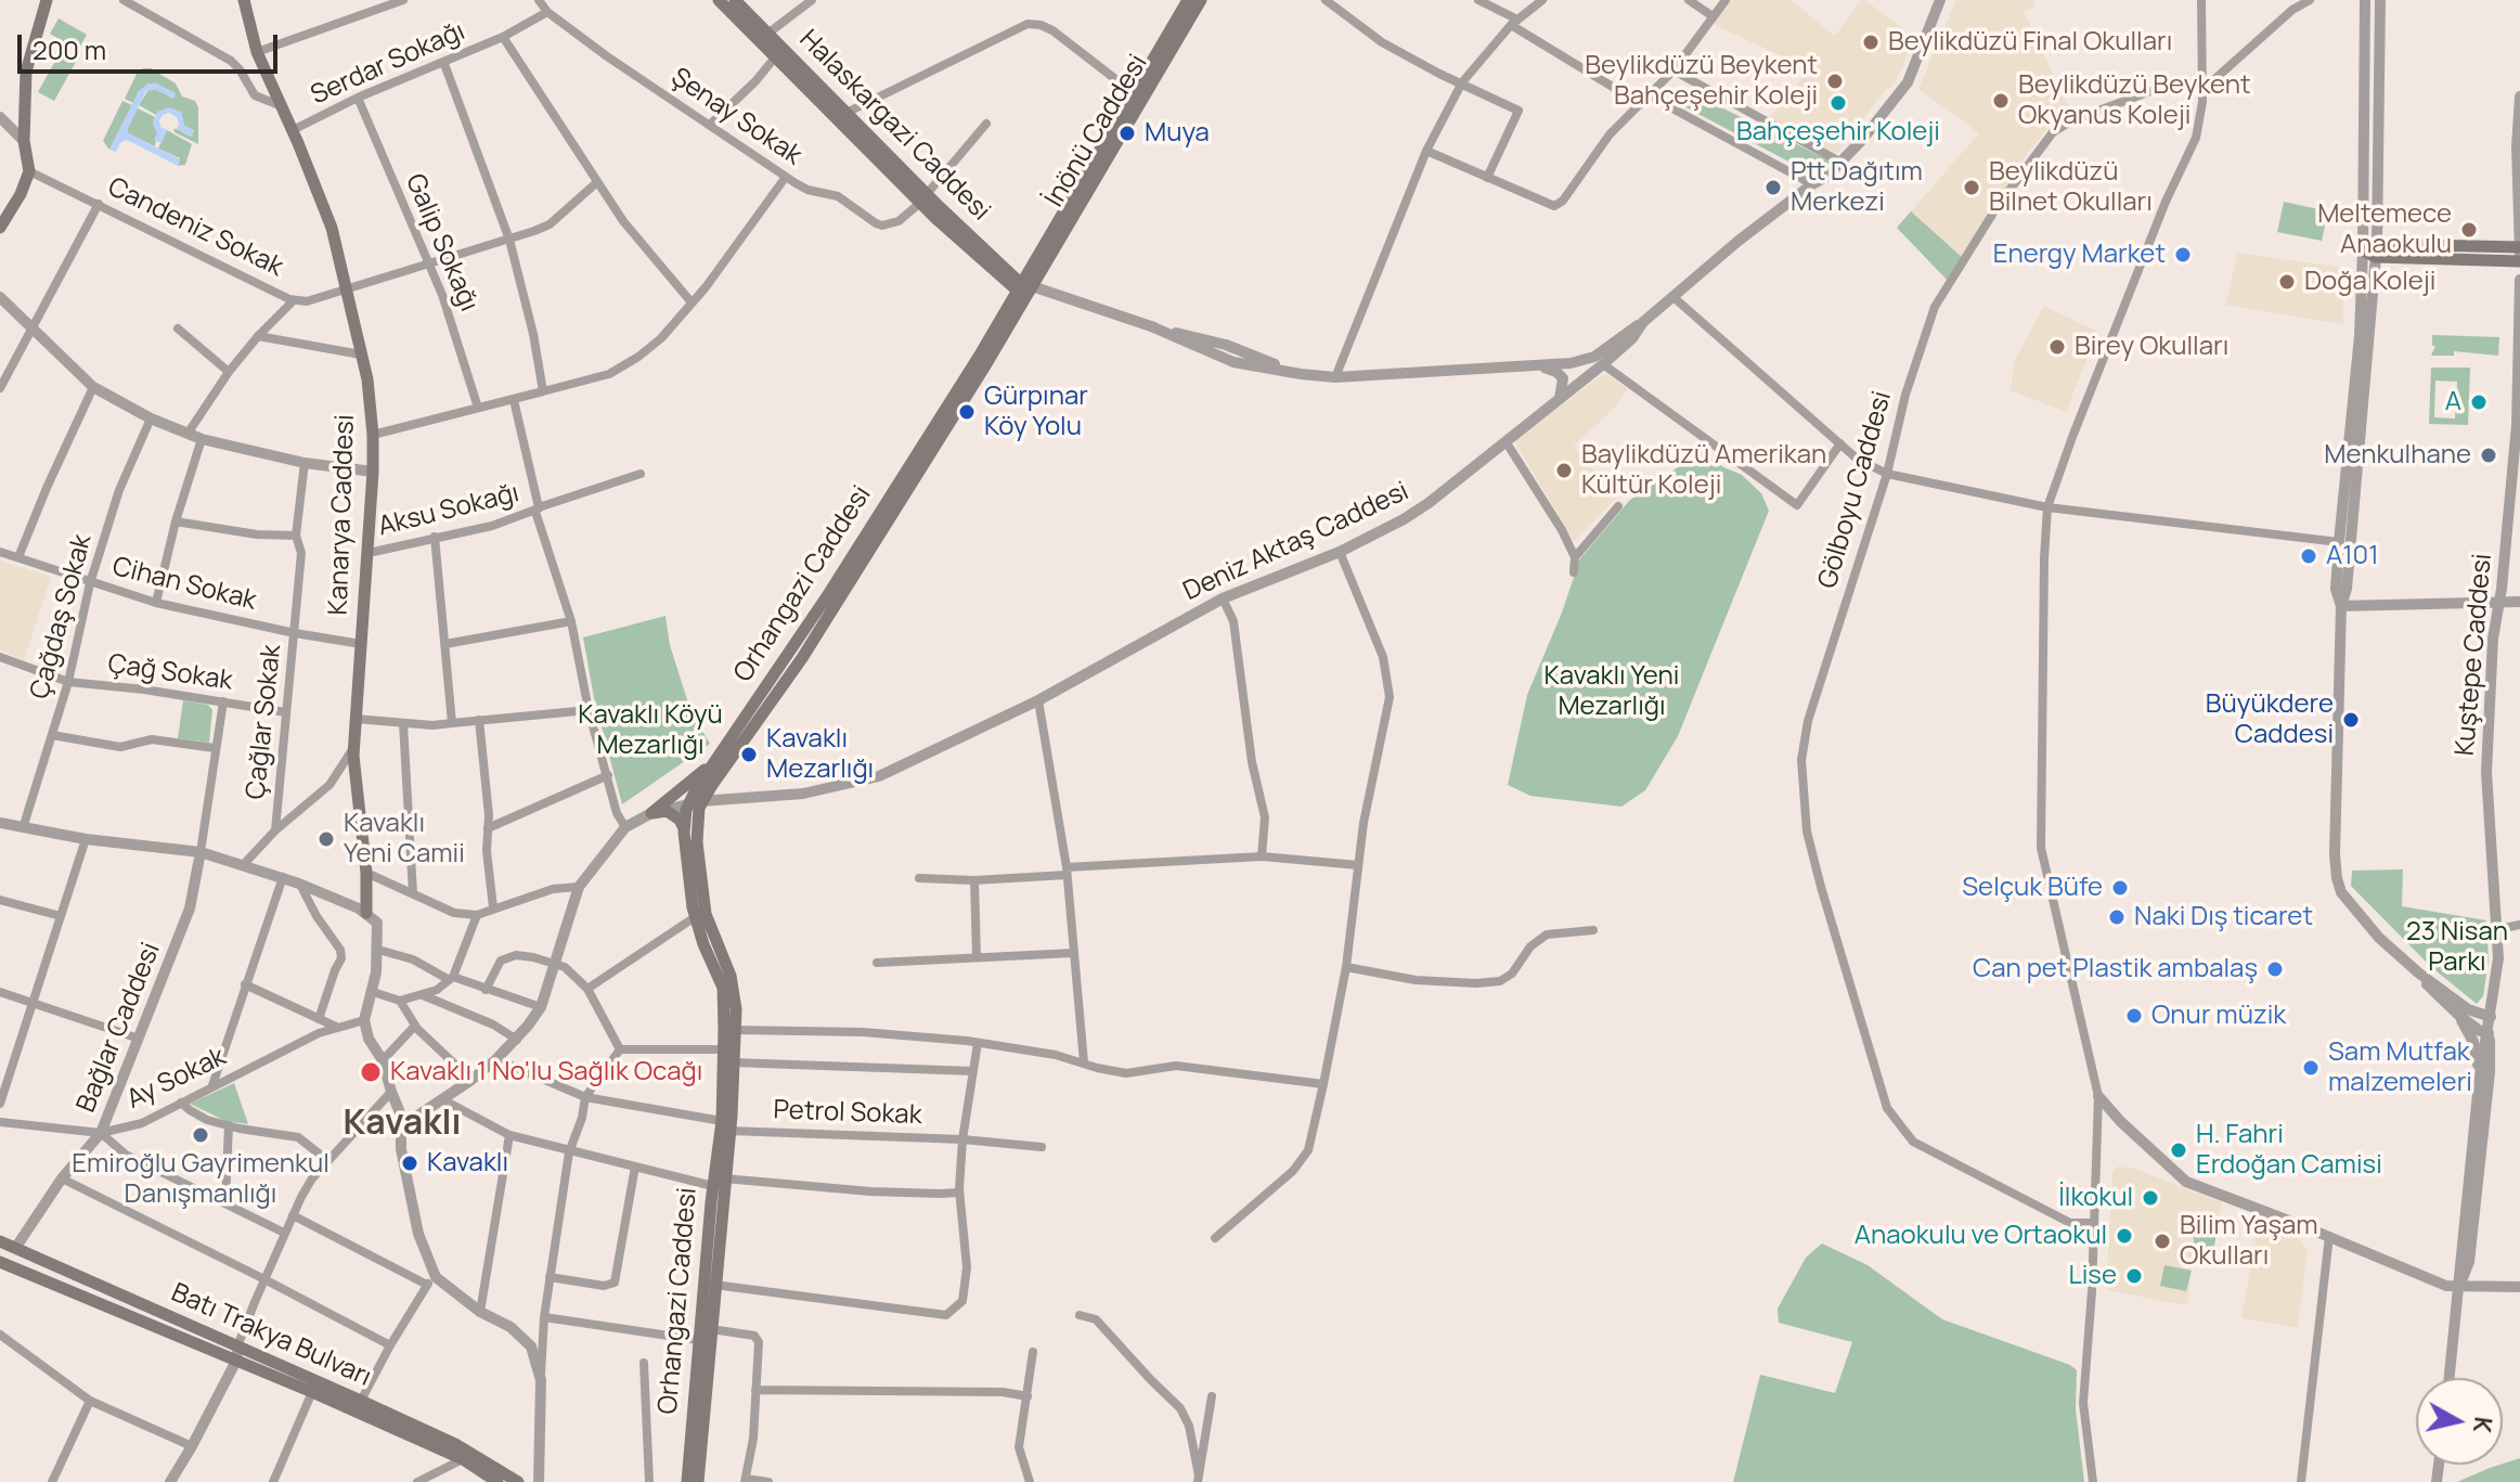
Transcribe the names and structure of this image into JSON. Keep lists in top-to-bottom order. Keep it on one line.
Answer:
{"streets":{"main road":["Halaskargazi Caddesi","İnönü Caddesi","Kanarya Caddesi","Orhangazi Caddesi","Batı Trakya Bulvarı"],"street":["Serdar Sokağı","Şenay Sokak","Candeniz Sokak","Galip Sokağı","Gölboyu Caddesi","Aksu Sokağı","Deniz Aktaş Caddesi","Cihan Sokak","Çağdaş Sokak","Kuştepe Caddesi","Çağ Sokak","Çağlar Sokak","Bağlar Caddesi","Ay Sokak","Petrol Sokak"]},"crossings":[["Serdar Sokağı","Şenay Sokak"],["Serdar Sokağı","Galip Sokağı"],["Serdar Sokağı","Kanarya Caddesi"],["İnönü Caddesi","Orhangazi Caddesi"],["Candeniz Sokak","Galip Sokağı"],["Candeniz Sokak","Kanarya Caddesi"],["Aksu Sokağı","Kanarya Caddesi"],["Kanarya Caddesi","Cihan Sokak"],["Deniz Aktaş Caddesi","Orhangazi Caddesi"],["Cihan Sokak","Çağdaş Sokak"],["Cihan Sokak","Çağlar Sokak"],["Orhangazi Caddesi","Petrol Sokak"],["Çağdaş Sokak","Çağ Sokak"],["Çağ Sokak","Çağlar Sokak"],["Bağlar Caddesi","Ay Sokak"],["Bağlar Caddesi","Batı Trakya Bulvarı"]],"districts":["Kavaklı"],"parks":["Kavaklı Yeni Mezarlığı","Kavaklı Köyü Mezarlığı","23 Nisan Parkı"],"places":["Beylikdüzü Final Okulları","Beylikdüzü Beykent Bahçeşehir Koleji","Beylikdüzü Beykent Okyanus Koleji","Bahçeşehir Koleji","Muya","Ptt Dağıtım Merkezi","Beylikdüzü Bilnet Okulları","Meltemece Anaokulu","Energy Market","Doğa Koleji","Birey Okulları","A","Gürpınar Köy Yolu","Menkulhane","Baylikdüzü Amerikan Kültür Koleji","A101","Büyükdere Caddesi","Kavaklı Mezarlığı","Kavaklı Yeni Camii","Selçuk Büfe","Naki Dış ticaret","Can pet Plastik ambalaş","Onur müzik","Sam Mutfak malzemeleri","Kavaklı 1 No'lu Sağlık Ocağı","Emiroğlu Gayrimenkul Danışmanlığı","H. Fahri Erdoğan Camisi","Kavaklı","İlkokul","Anaokulu ve Ortaokul","Bilim Yaşam Okulları","Lise"],"scale_bar":"200 m","north":"right"}
